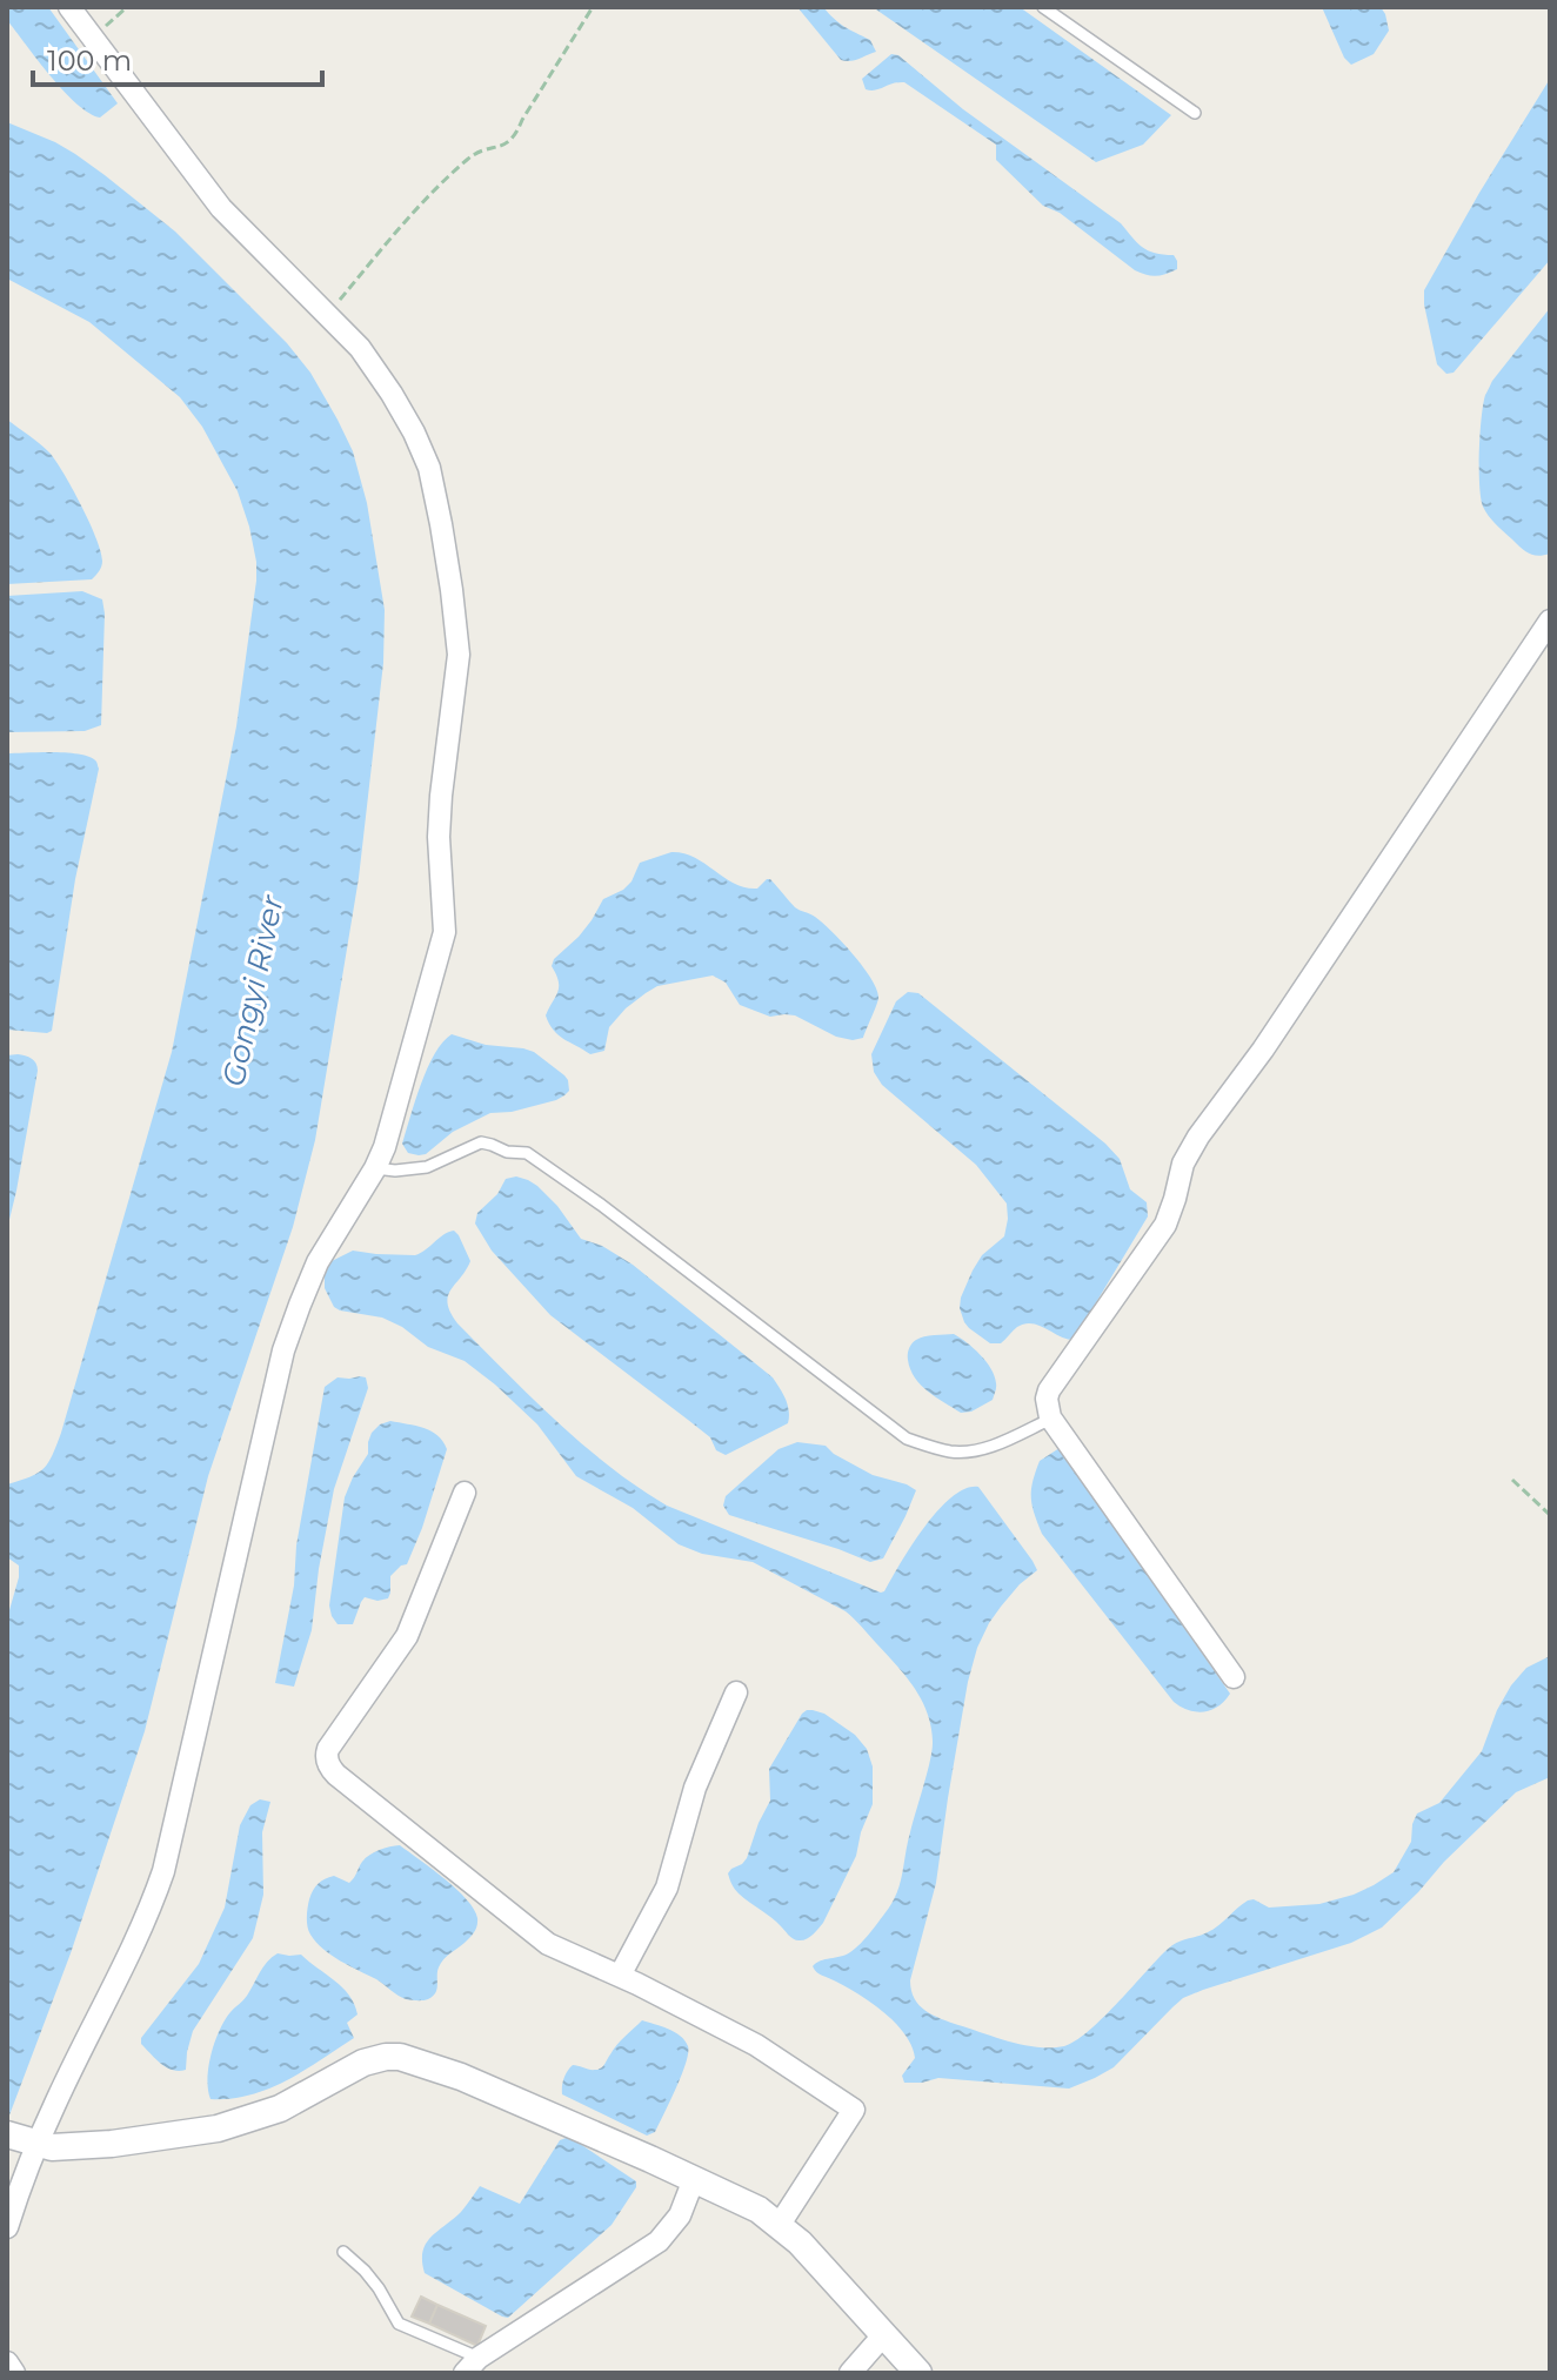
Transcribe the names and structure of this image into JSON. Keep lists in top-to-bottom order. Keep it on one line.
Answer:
{"water":["Gongyi River"],"scale_bar":"100 m"}
